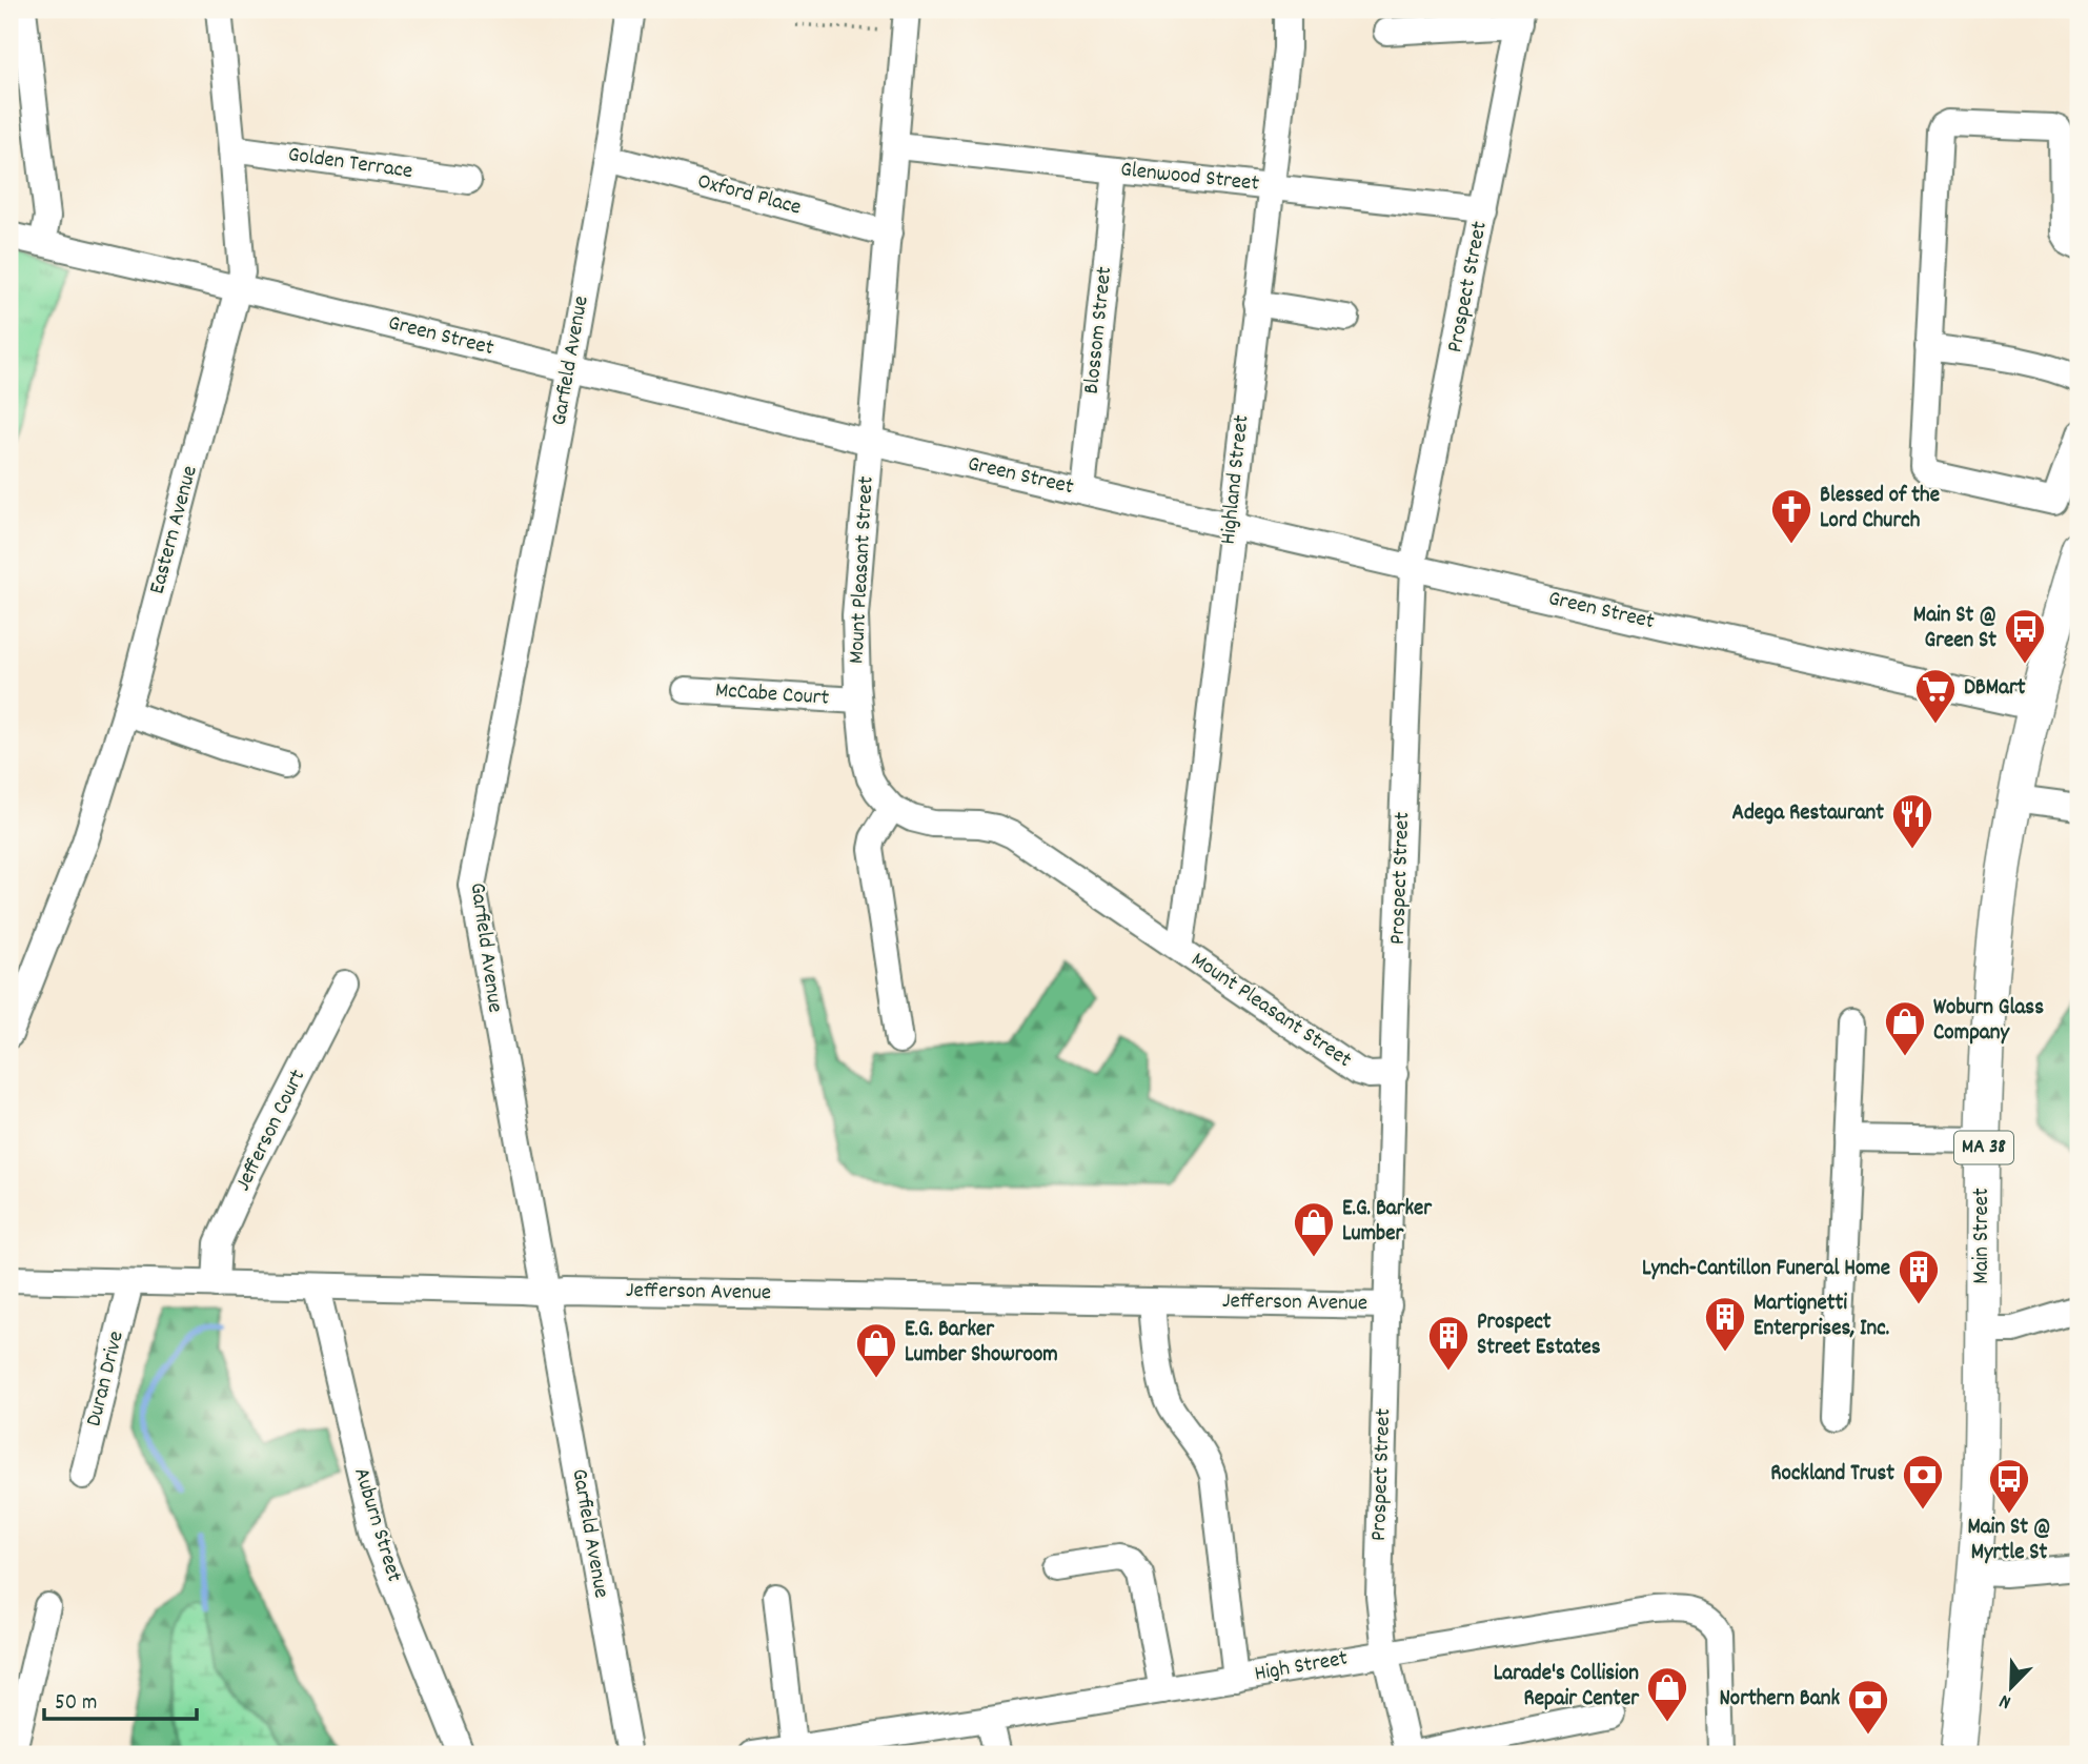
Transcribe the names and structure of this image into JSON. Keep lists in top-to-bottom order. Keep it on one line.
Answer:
{"streets":{"main road":["MA 38","Main Street"],"street":["Golden Terrace","Glenwood Street","Oxford Place","Prospect Street","Blossom Street","Green Street","Garfield Avenue","Highland Street","Eastern Avenue","Mount Pleasant Street","McCabe Court","Jefferson Court","Jefferson Avenue","Duran Drive","Auburn Street","High Street"]},"crossings":[["Golden Terrace","Eastern Avenue"],["Glenwood Street","Prospect Street"],["Glenwood Street","Blossom Street"],["Glenwood Street","Highland Street"],["Glenwood Street","Mount Pleasant Street"],["Oxford Place","Garfield Avenue"],["Oxford Place","Mount Pleasant Street"],["Prospect Street","Green Street"],["Prospect Street","Mount Pleasant Street"],["Prospect Street","Jefferson Avenue"],["Prospect Street","High Street"],["Blossom Street","Green Street"],["Green Street","Garfield Avenue"],["Green Street","Highland Street"],["Green Street","Eastern Avenue"],["Green Street","Mount Pleasant Street"],["Green Street","Main Street"],["Garfield Avenue","Jefferson Avenue"],["Highland Street","Mount Pleasant Street"],["Mount Pleasant Street","McCabe Court"],["Jefferson Court","Jefferson Avenue"],["Jefferson Avenue","Duran Drive"],["Jefferson Avenue","Auburn Street"]],"places":{"church":["Blessed of the Lord Church"],"bus stop":["Main St @ Green St","Main St @ Myrtle St"],"supermarket":["DBMart"],"restaurant":["Adega Restaurant"],"shop":["Woburn Glass Company","E.G. Barker Lumber","E.G. Barker Lumber Showroom","Larade's Collision Repair Center"],"building":["Lynch-Cantillon Funeral Home","Martignetti Enterprises, Inc.","Prospect Street Estates"],"bank":["Rockland Trust","Northern Bank"]},"scale_bar":"50 m","north":"bottom left"}
